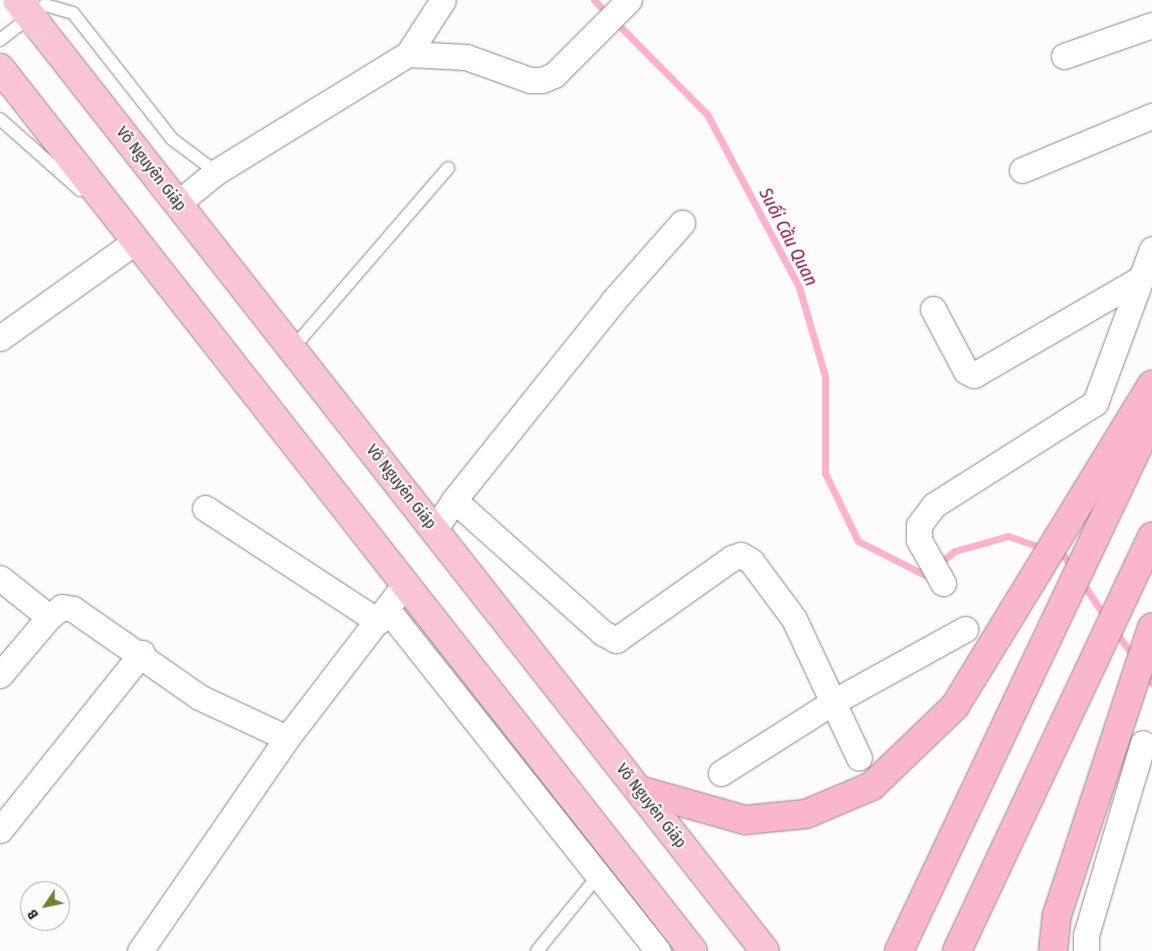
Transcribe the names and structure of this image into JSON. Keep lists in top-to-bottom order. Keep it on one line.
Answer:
{"streets":{"highway":["Võ Nguyên Giáp"]},"water":["Suối Cầu Quan"],"north":"bottom left"}
